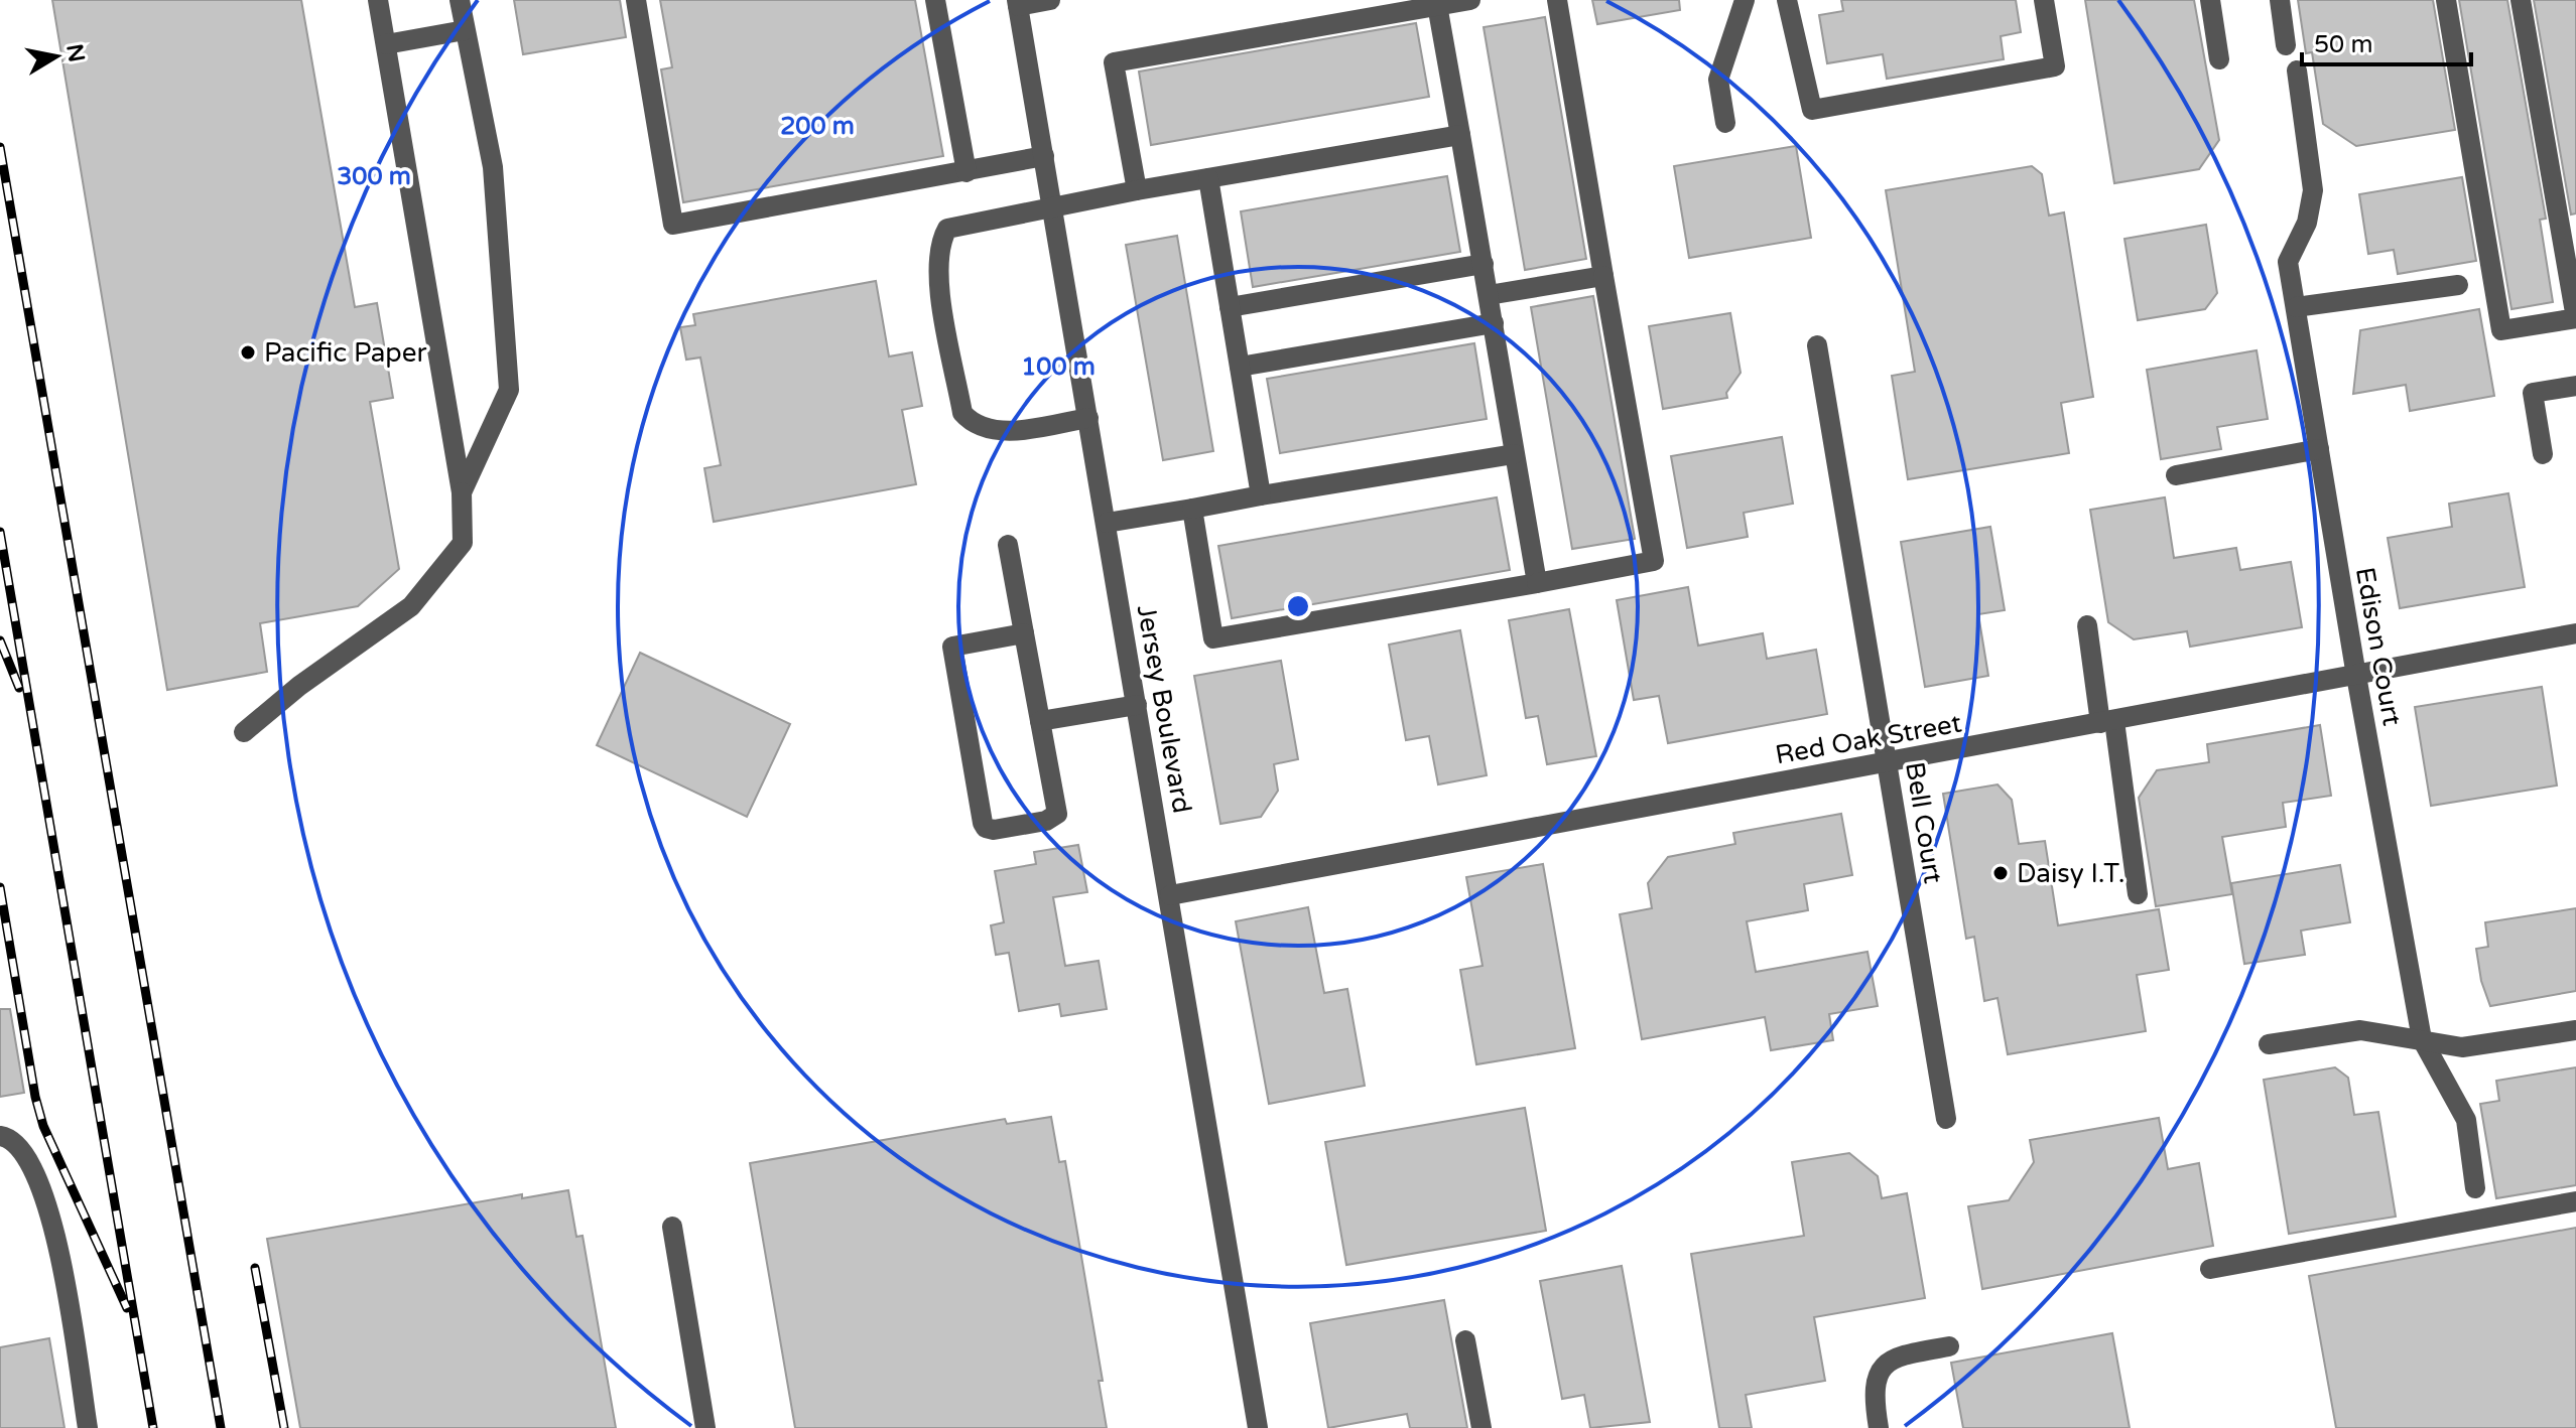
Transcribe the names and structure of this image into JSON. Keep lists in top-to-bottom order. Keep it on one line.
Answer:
{"streets":{"street":["Edison Court","Jersey Boulevard","Red Oak Street","Bell Court"]},"crossings":[["Edison Court","Red Oak Street"],["Jersey Boulevard","Red Oak Street"],["Red Oak Street","Bell Court"]],"places":["Pacific Paper","Daisy I.T."],"scale_bar":"50 m","north":"right","rings":["200 m","300 m","100 m"]}
